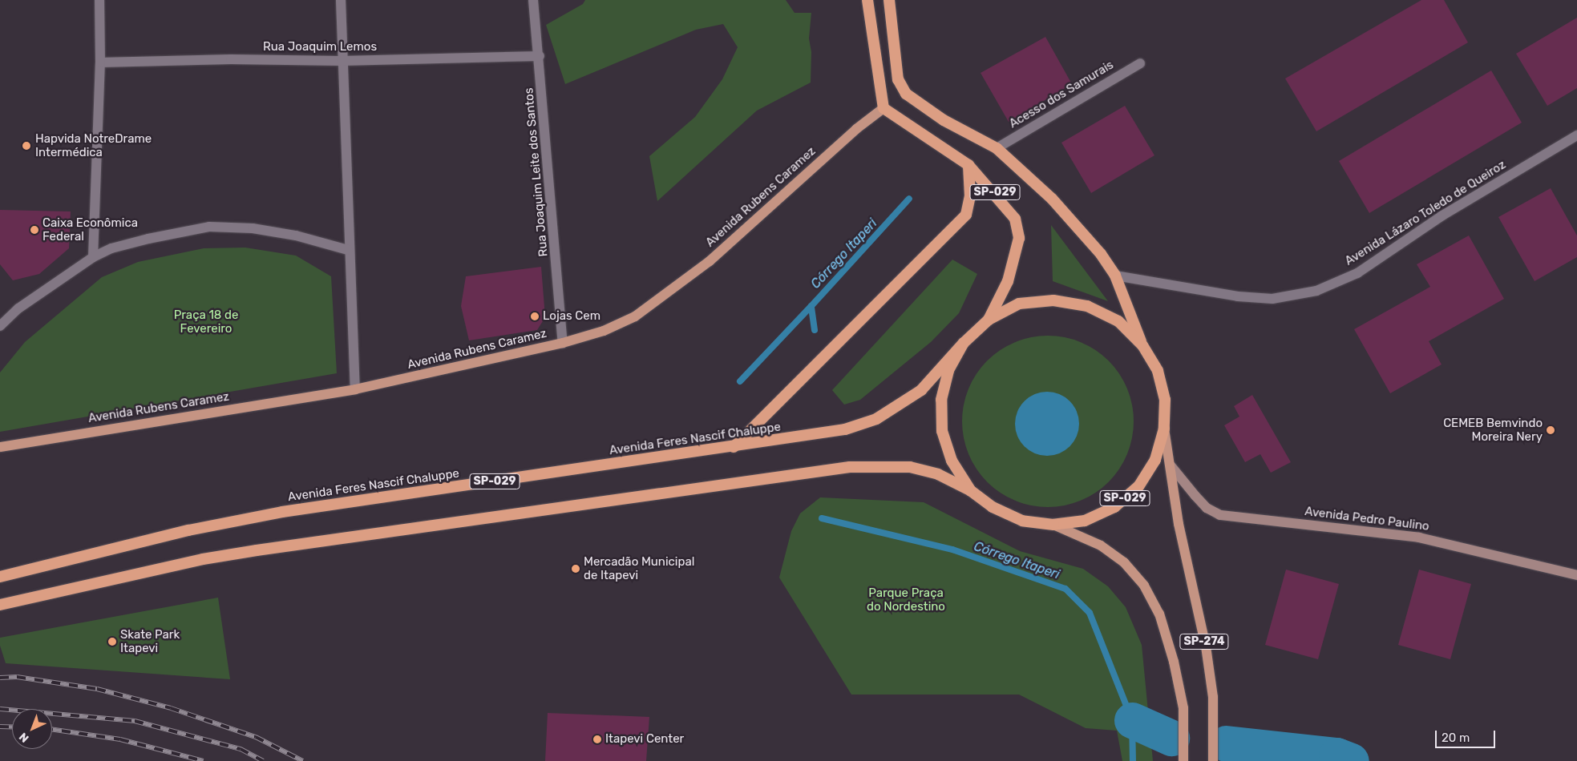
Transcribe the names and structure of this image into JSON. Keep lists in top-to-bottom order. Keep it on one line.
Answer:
{"streets":{"highway":["SP-029","Avenida Feres Nascif Chaluppe"],"main road":["Avenida Rubens Caramez","Avenida Pedro Paulino","SP-274"],"street":["Rua Joaquim Lemos","Acesso dos Samurais","Rua Joaquim Leite dos Santos","Avenida Lázaro Toledo de Queiroz"]},"crossings":[["Rua Joaquim Lemos","Rua Joaquim Leite dos Santos"],["Acesso dos Samurais","SP-029"],["Rua Joaquim Leite dos Santos","Avenida Rubens Caramez"],["SP-029","Avenida Rubens Caramez"],["SP-029","Avenida Lázaro Toledo de Queiroz"],["SP-029","Avenida Feres Nascif Chaluppe"],["SP-029","SP-274"],["Avenida Pedro Paulino","SP-274"]],"water":["Córrego Itaperi"],"parks":["Praça 18 de Fevereiro","Parque Praça do Nordestino"],"places":["Hapvida NotreDrame Intermédica","Caixa Econômica Federal","Lojas Cem","CEMEB Bemvindo Moreira Nery","Mercadão Municipal de Itapevi","Skate Park Itapevi","Itapevi Center"],"scale_bar":"20 m","north":"bottom left"}
